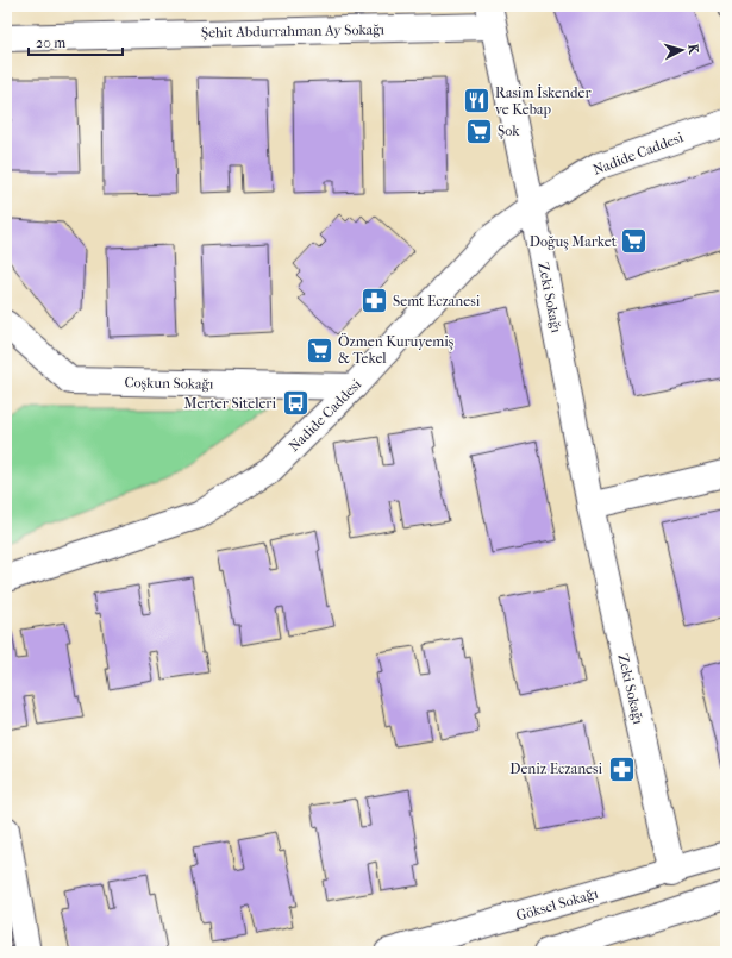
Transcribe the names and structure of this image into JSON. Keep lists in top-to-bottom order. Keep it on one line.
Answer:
{"streets":{"street":["Şehit Abdurrahman Ay Sokağı","Nadide Caddesi","Zeki Sokağı","Coşkun Sokağı","Göksel Sokağı"]},"crossings":[["Şehit Abdurrahman Ay Sokağı","Zeki Sokağı"],["Nadide Caddesi","Zeki Sokağı"],["Nadide Caddesi","Coşkun Sokağı"],["Zeki Sokağı","Göksel Sokağı"]],"places":{"restaurant":["Rasim İskender ve Kebap"],"supermarket":["Şok","Doğuş Market","Özmen Kuruyemiş & Tekel"],"pharmacy":["Semt Eczanesi","Deniz Eczanesi"],"bus stop":["Merter Siteleri"]},"scale_bar":"20 m","north":"right"}
